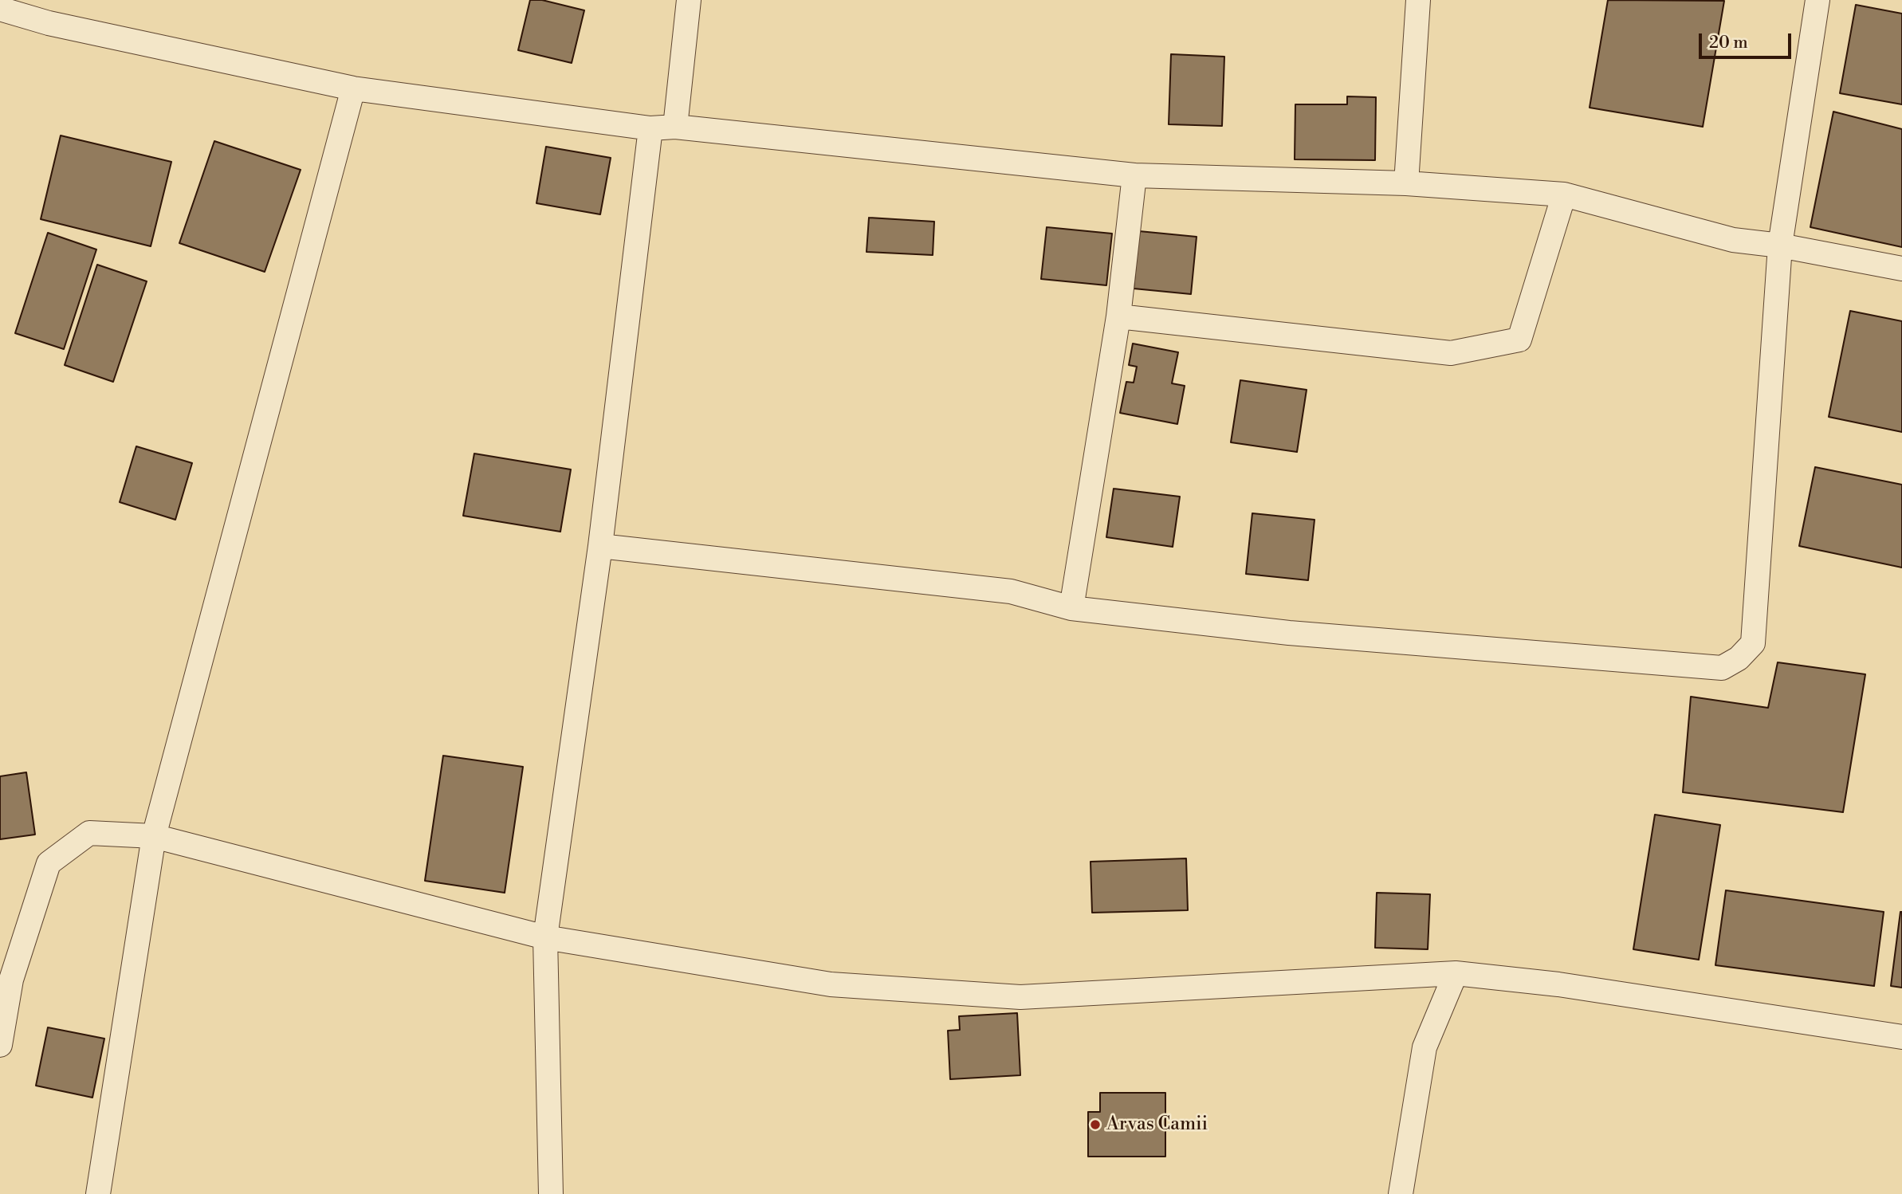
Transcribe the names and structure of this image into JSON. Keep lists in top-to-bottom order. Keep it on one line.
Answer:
{"places":["Arvas Camii"],"scale_bar":"20 m"}
